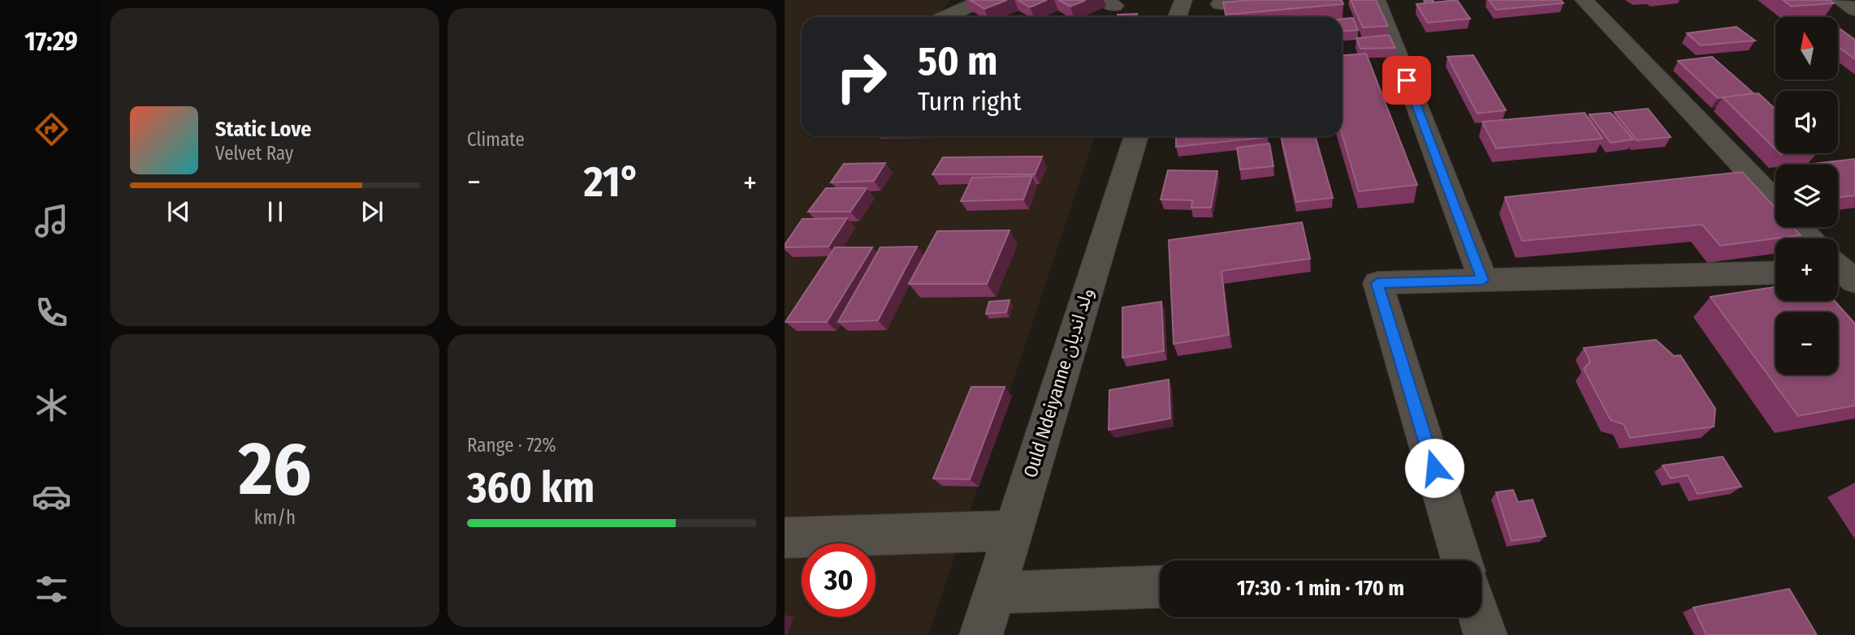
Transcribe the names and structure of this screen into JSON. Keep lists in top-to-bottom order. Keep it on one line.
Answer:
{"streets":{"street":["Ould Ndeiyanne ولد انديان"]},"north":"top","page":{"tabs":"17:29","tile":["Climate",["26","km/h"],["Range · 72%","360 km"]],"map_buttons":["+","−"],"turn":["50 m","Turn right"],"song":["Static Love","Velvet Ray"],"heat":["−","21°","+"],"limit":"30","trip":"17:30 · 1 min · 170 m"}}
